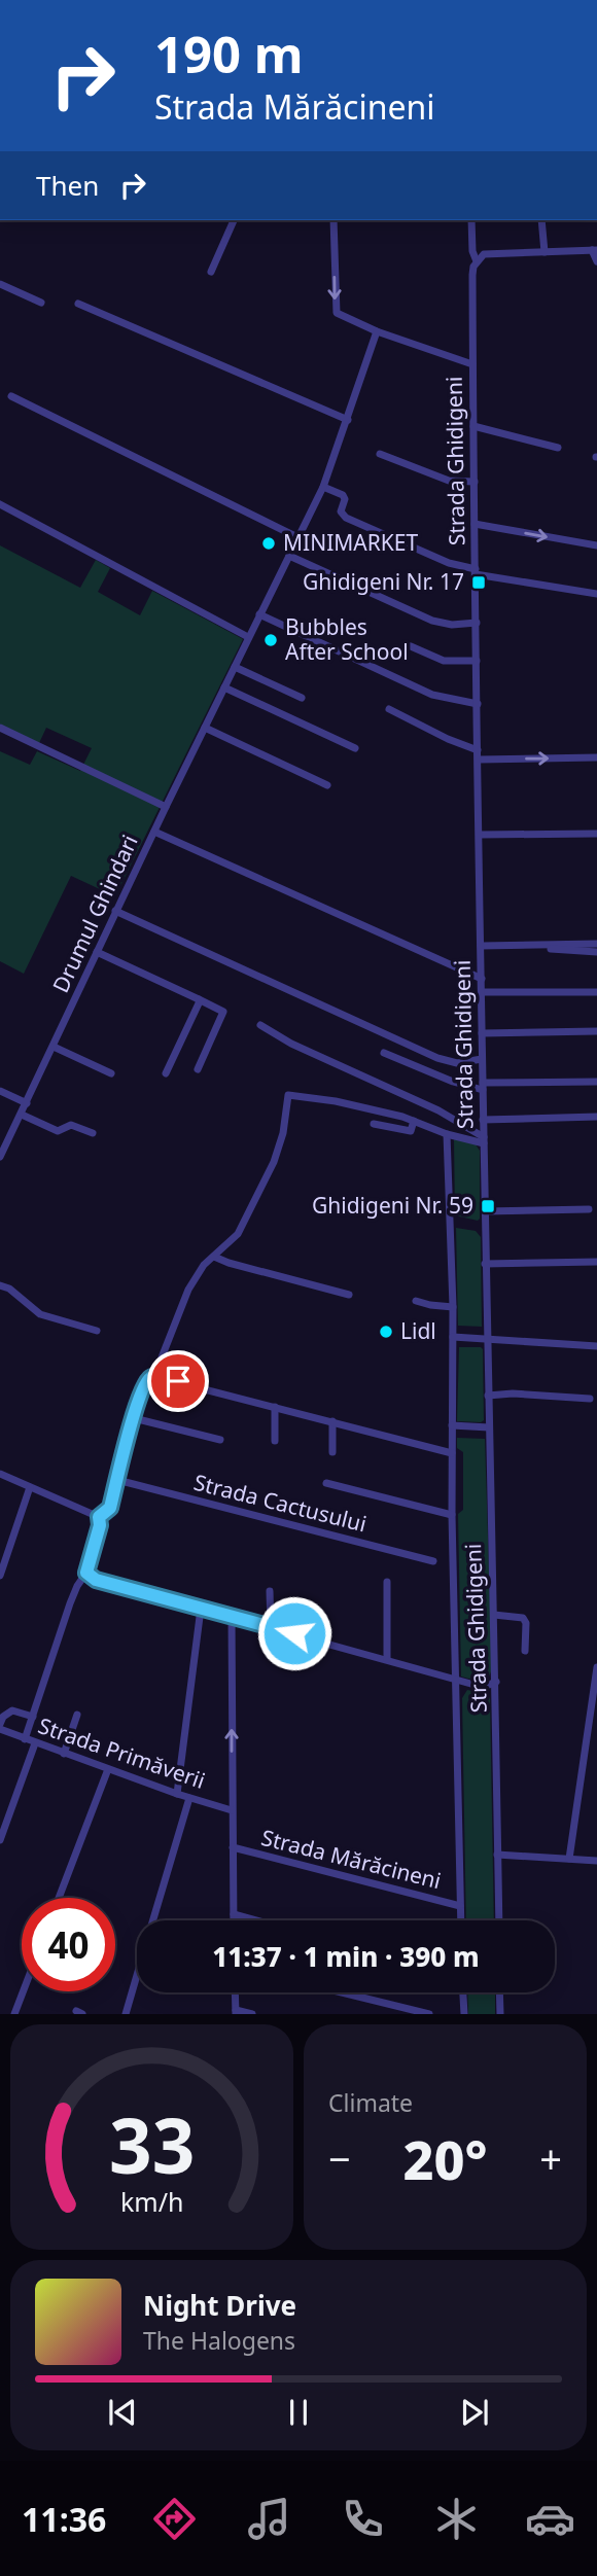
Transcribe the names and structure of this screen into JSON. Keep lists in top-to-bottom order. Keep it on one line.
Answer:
{"streets":{"street":["Strada Ghidigeni","Drumul Ghindari","Strada Cactusului","Strada Primăverii","Strada Mărăcineni"]},"crossings":[["Strada Primăverii","Strada Mărăcineni"]],"places":{"other":["MINIMARKET","Bubbles After School","Lidl"],"transit":["Ghidigeni Nr. 17","Ghidigeni Nr. 59"]},"page":{"turn":["190 m","Strada Mărăcineni"],"then":"Then","limit":"40","trip":"11:37 · 1 min · 390 m","tile":"Climate","heat":["−","20°","+"],"song":["Night Drive","The Halogens"],"tabs":"11:36","gauge":["33","km/h"]}}
